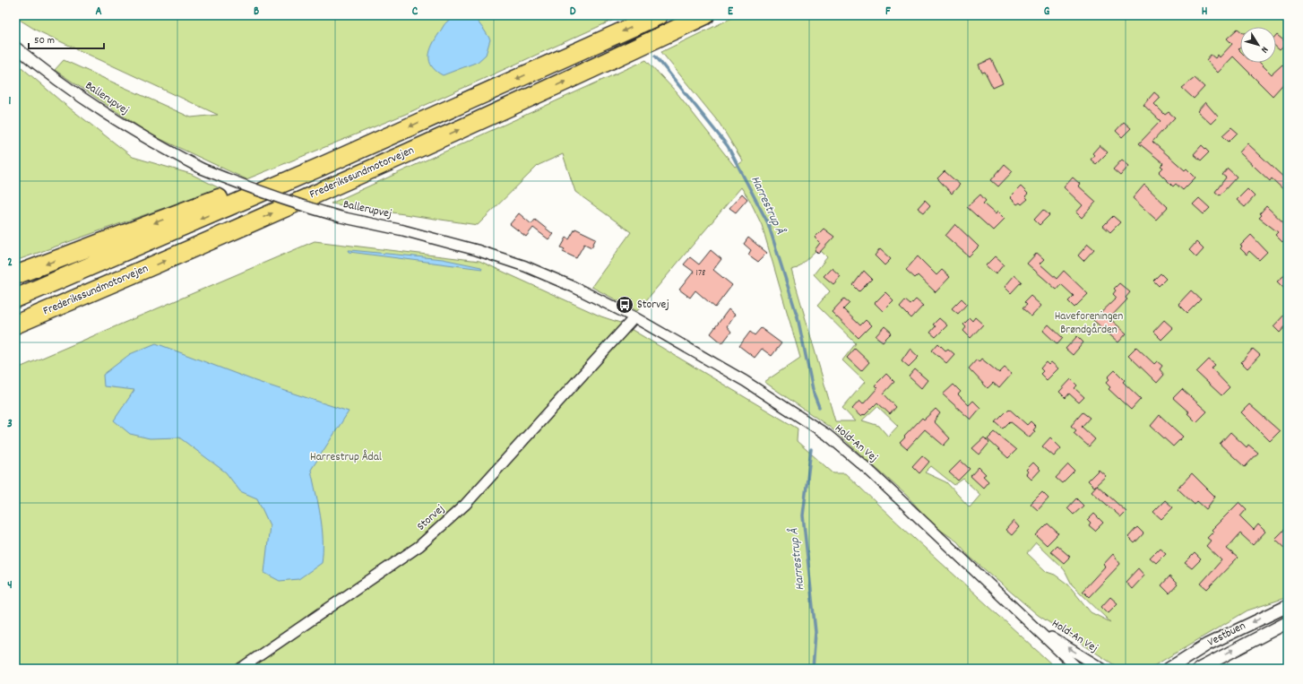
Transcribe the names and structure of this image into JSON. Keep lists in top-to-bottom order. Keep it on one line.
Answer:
{"streets":{"highway":["Frederikssundmotorvejen"],"street":["Ballerupvej","Hold-An Vej","Storvej","Vestbuen"]},"crossings":[["Ballerupvej","Hold-An Vej"],["Ballerupvej","Storvej"],["Hold-An Vej","Storvej"]],"water":["Harrestrup Å"],"parks":["Haveforeningen Brøndgården","Harrestrup Ådal"],"places":{"bus stop":["Storvej"]},"house_numbers":["178"],"scale_bar":"50 m","north":"bottom right","grid":{"columns":["A","B","C","D","E","F","G","H"],"rows":["1","2","3","4"]}}
